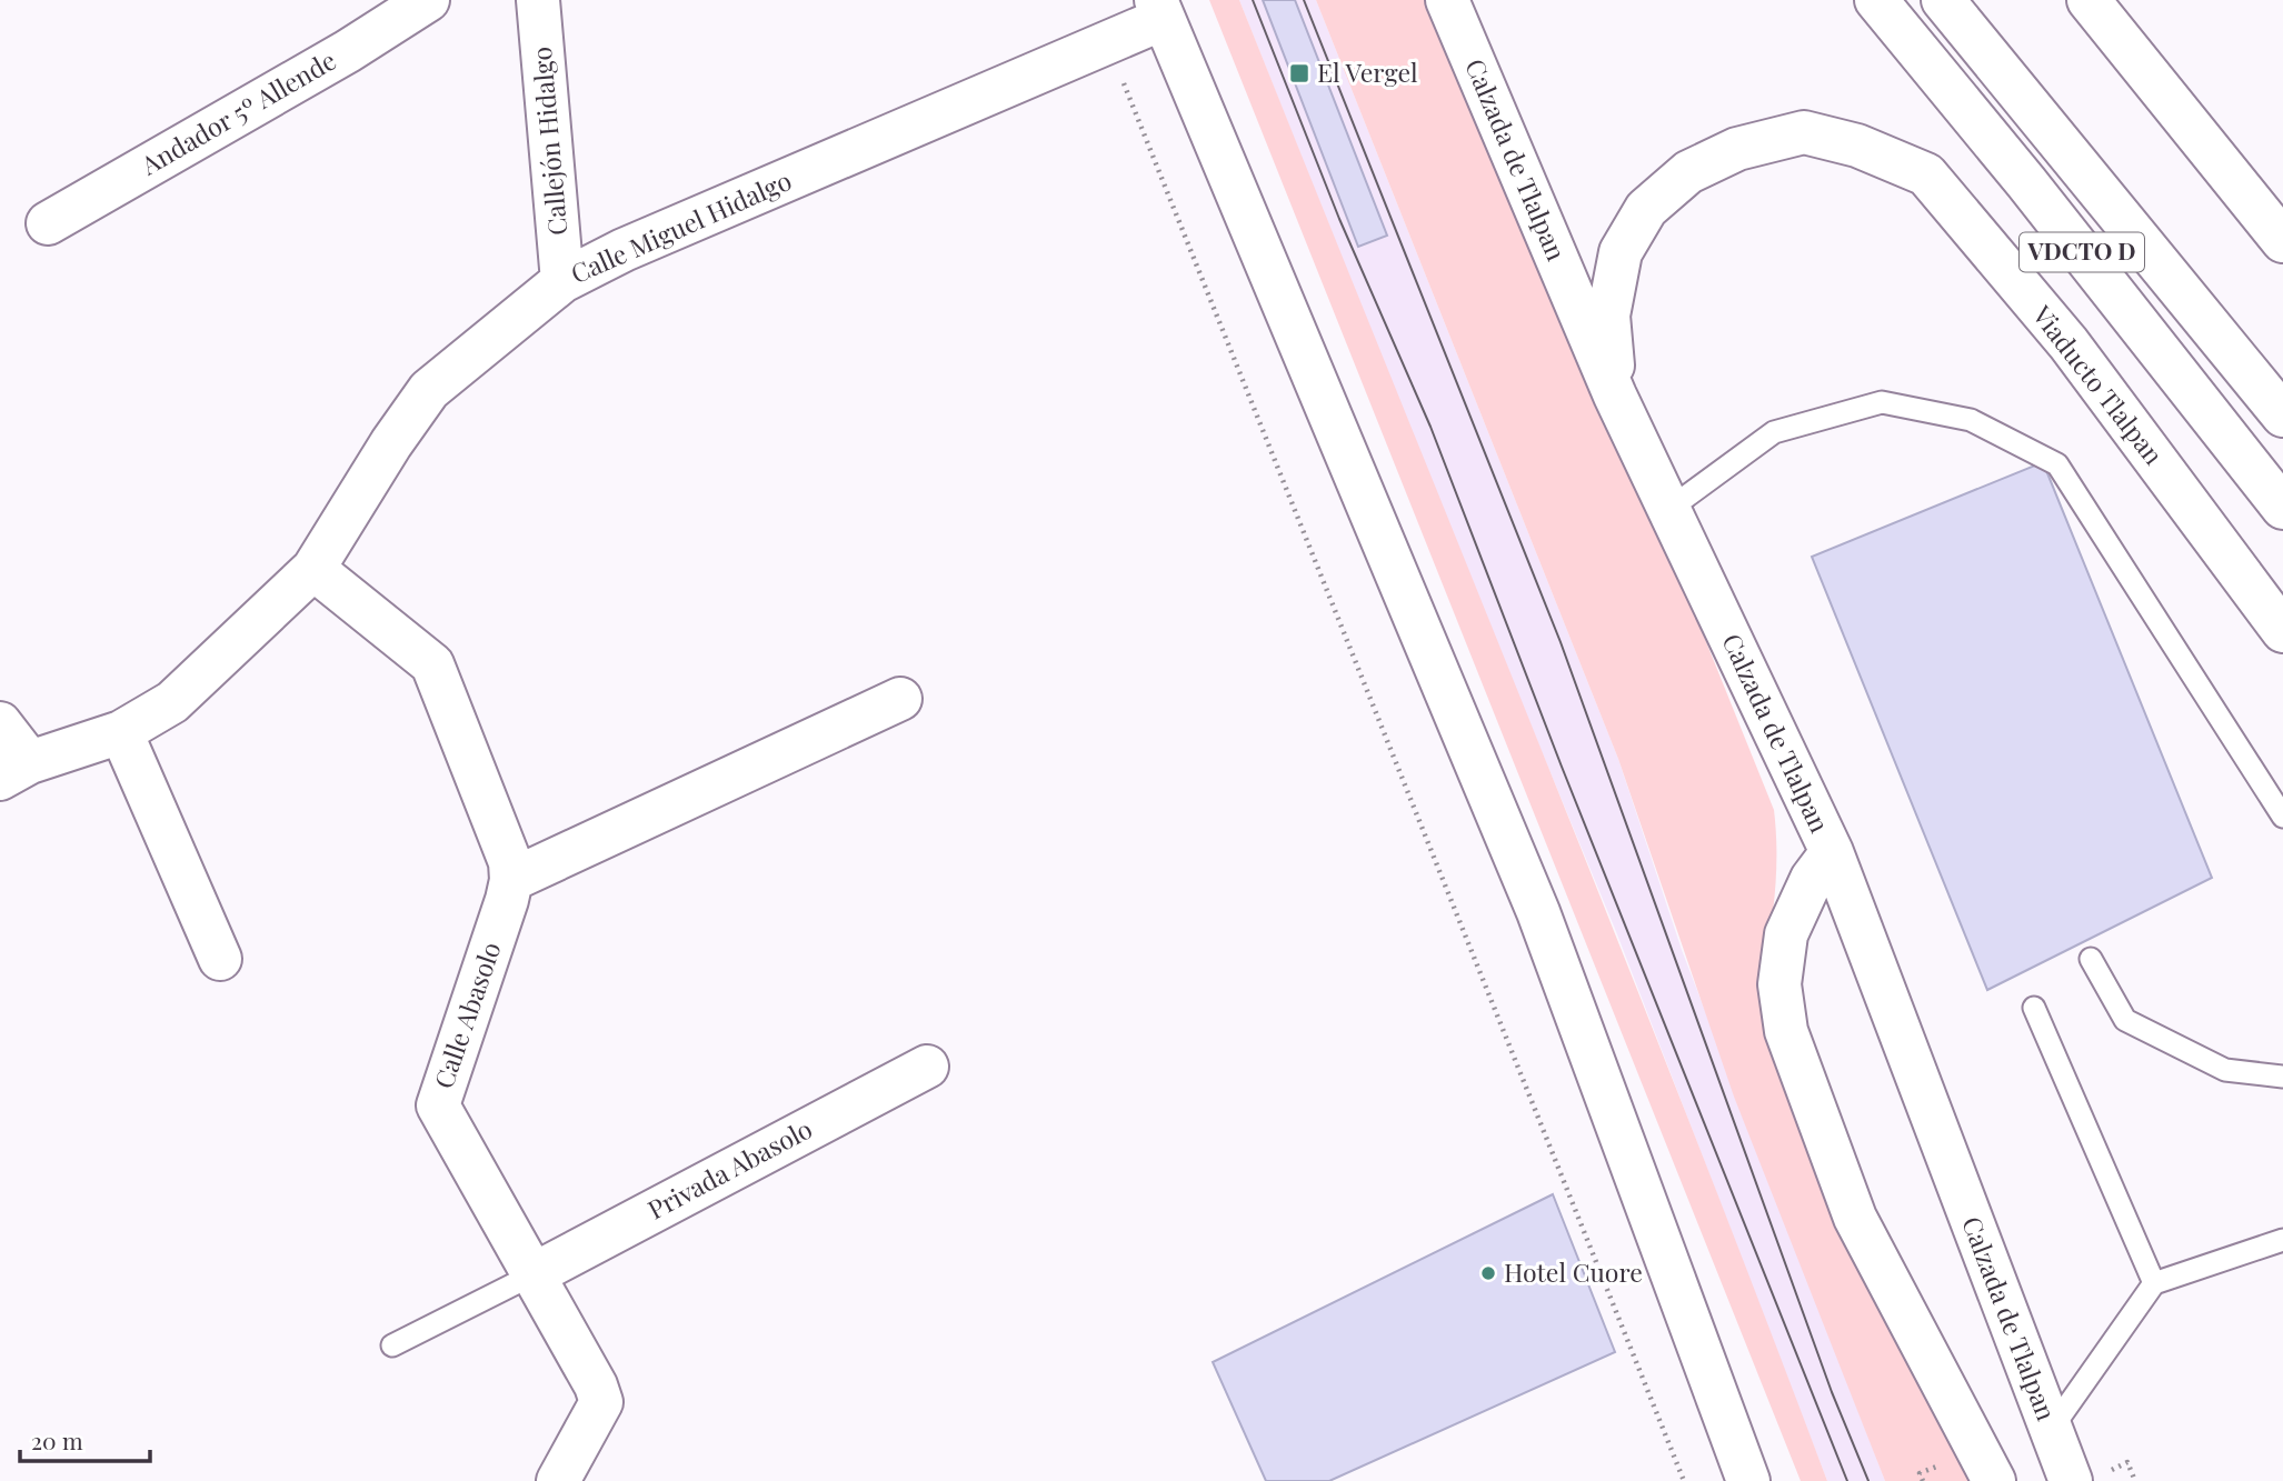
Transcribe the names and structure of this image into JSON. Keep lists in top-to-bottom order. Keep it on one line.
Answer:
{"streets":{"main road":["Andador 5º Allende","Callejón Hidalgo","Calzada de Tlalpan","Calle Miguel Hidalgo","VDCTO D","Viaducto Tlalpan","Calle Abasolo","Privada Abasolo"]},"crossings":[["Callejón Hidalgo","Calle Miguel Hidalgo"],["Calzada de Tlalpan","Viaducto Tlalpan"],["Calle Abasolo","Privada Abasolo"]],"places":{"transit":["El Vergel"],"other":["Hotel Cuore"]},"scale_bar":"20 m"}
